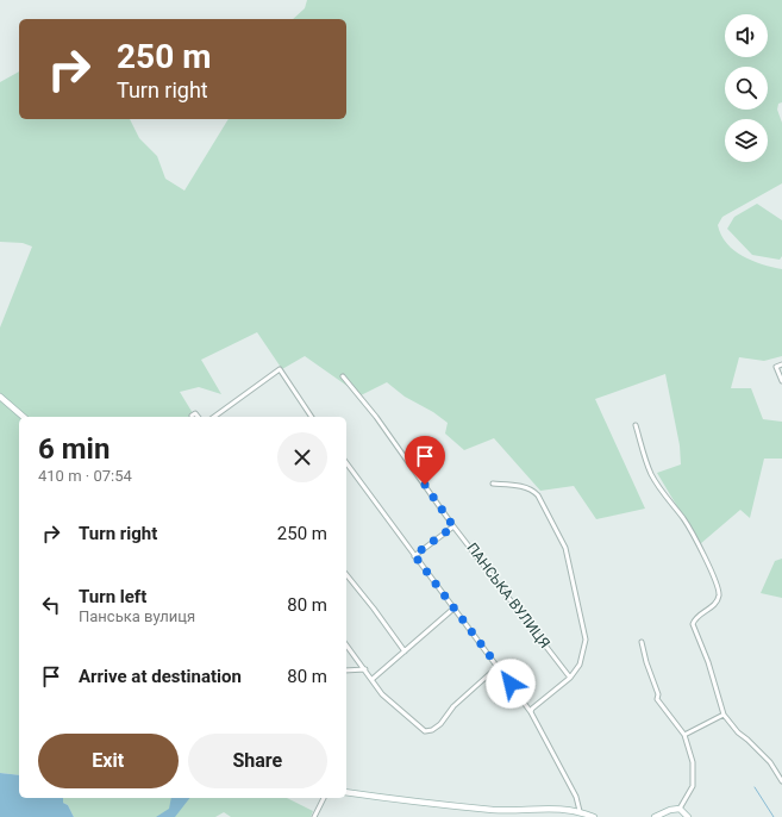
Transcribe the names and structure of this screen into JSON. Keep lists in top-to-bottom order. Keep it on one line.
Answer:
{"streets":{"street":["ПАНСЬКА ВУЛИЦЯ"]},"page":{"turn":["250 m","Turn right"],"heading":["6 min","410 m · 07:54"],"list":[{"name":"Turn right","value":"250 m"},{"name":"Turn left","note":"Панська вулиця","value":"80 m"},{"name":"Arrive at destination","value":"80 m"}],"buttons":["Exit","Share"]}}
